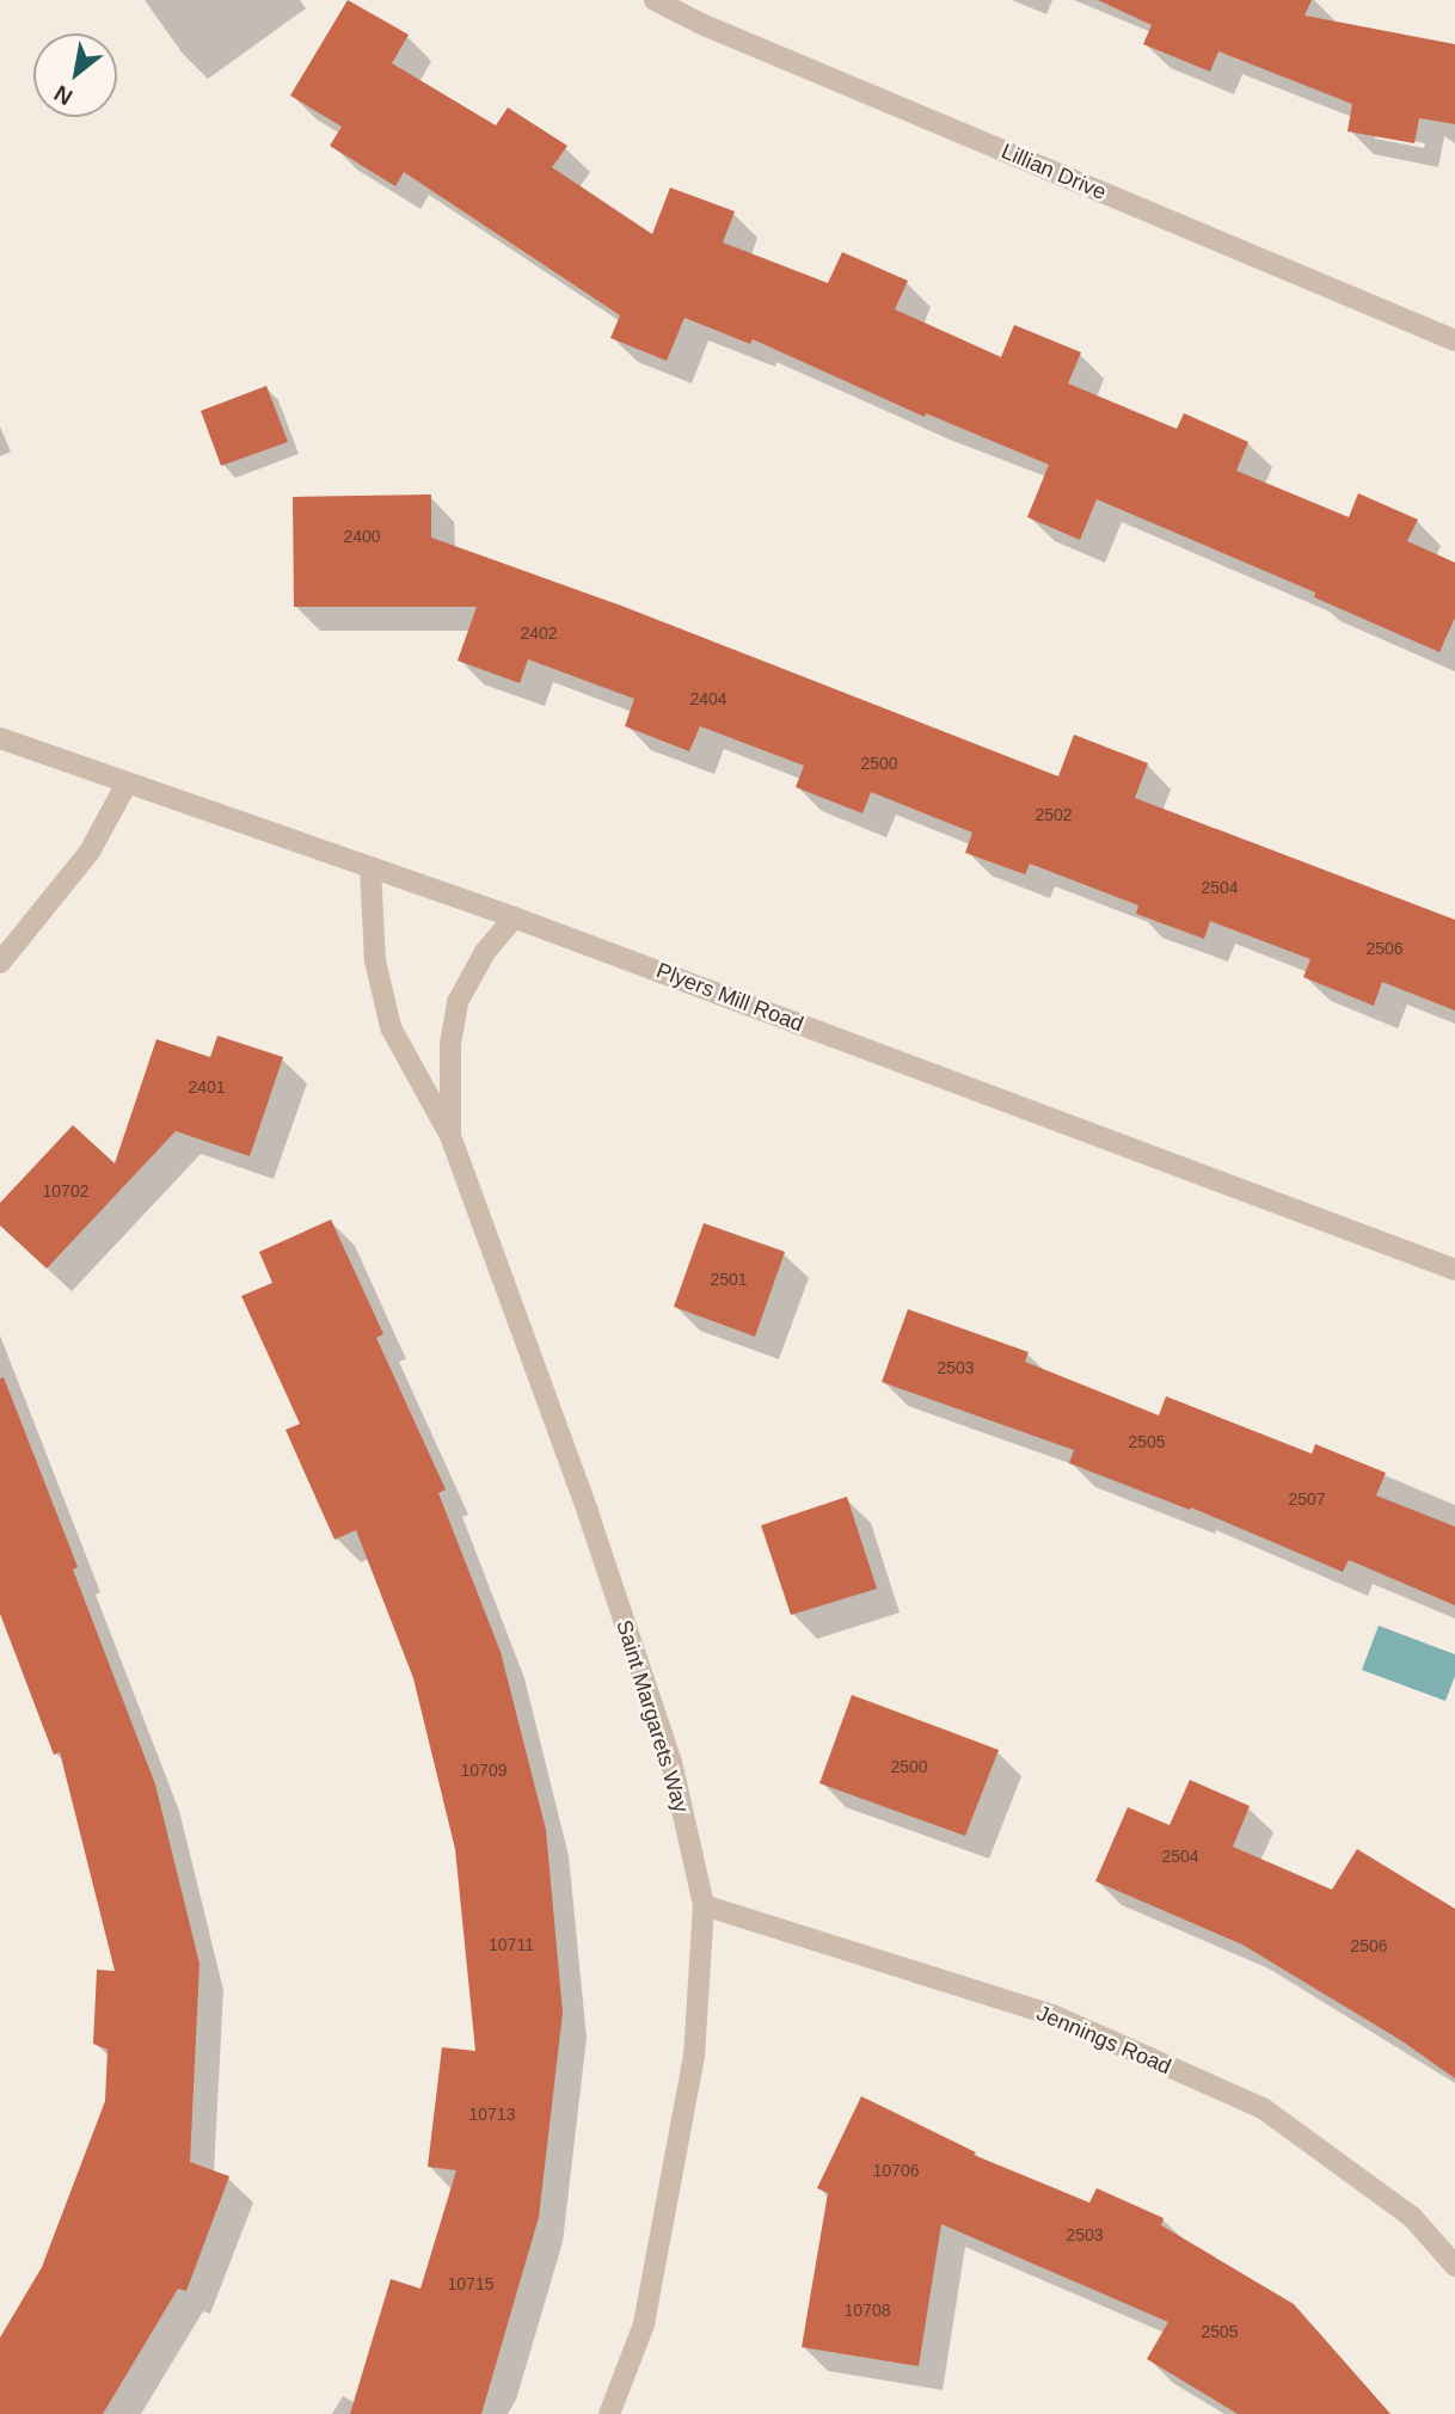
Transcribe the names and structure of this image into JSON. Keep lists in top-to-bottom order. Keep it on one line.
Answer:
{"streets":{"street":["Lillian Drive","Plyers Mill Road","Saint Margarets Way","Jennings Road"]},"crossings":[["Plyers Mill Road","Saint Margarets Way"],["Saint Margarets Way","Jennings Road"]],"house_numbers":["2400","2402","2404","2500","2502","2504","2506","2401","10702","2501","2503","2505","2507","2500","10709","2504","10711","2506","10713","10706","2503","10715","10708","2505"],"north":"bottom left"}
